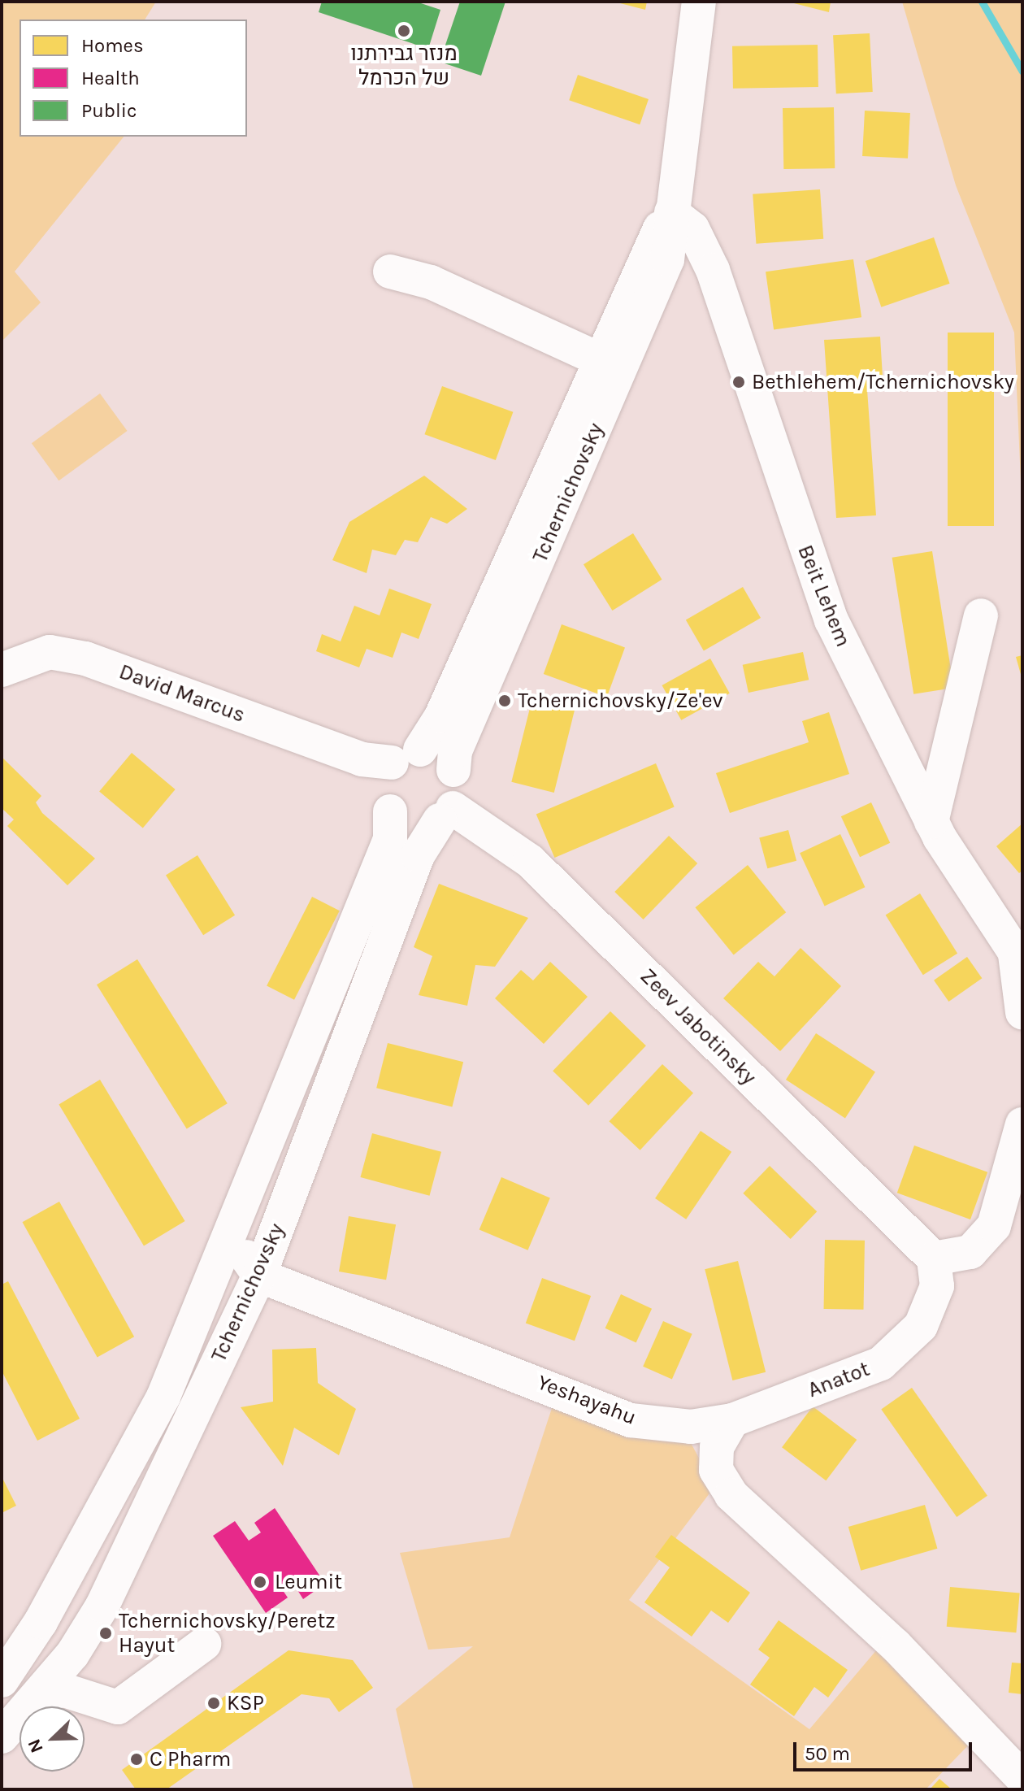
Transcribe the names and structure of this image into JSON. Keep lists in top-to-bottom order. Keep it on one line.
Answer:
{"streets":{"street":["Tchernichovsky","Beit Lehem","David Marcus","Zeev Jabotinsky","Anatot","Yeshayahu"]},"crossings":[["Tchernichovsky","Beit Lehem"],["Tchernichovsky","David Marcus"],["Tchernichovsky","Zeev Jabotinsky"],["Tchernichovsky","Yeshayahu"],["Zeev Jabotinsky","Anatot"],["Anatot","Yeshayahu"]],"places":["מנזר גבירתנו של הכרמל","Bethlehem/Tchernichovsky","Tchernichovsky/Ze'ev","Leumit","Tchernichovsky/Peretz Hayut","KSP","C Pharm"],"legend":["Homes","Health","Public"],"scale_bar":"50 m","north":"bottom left"}
